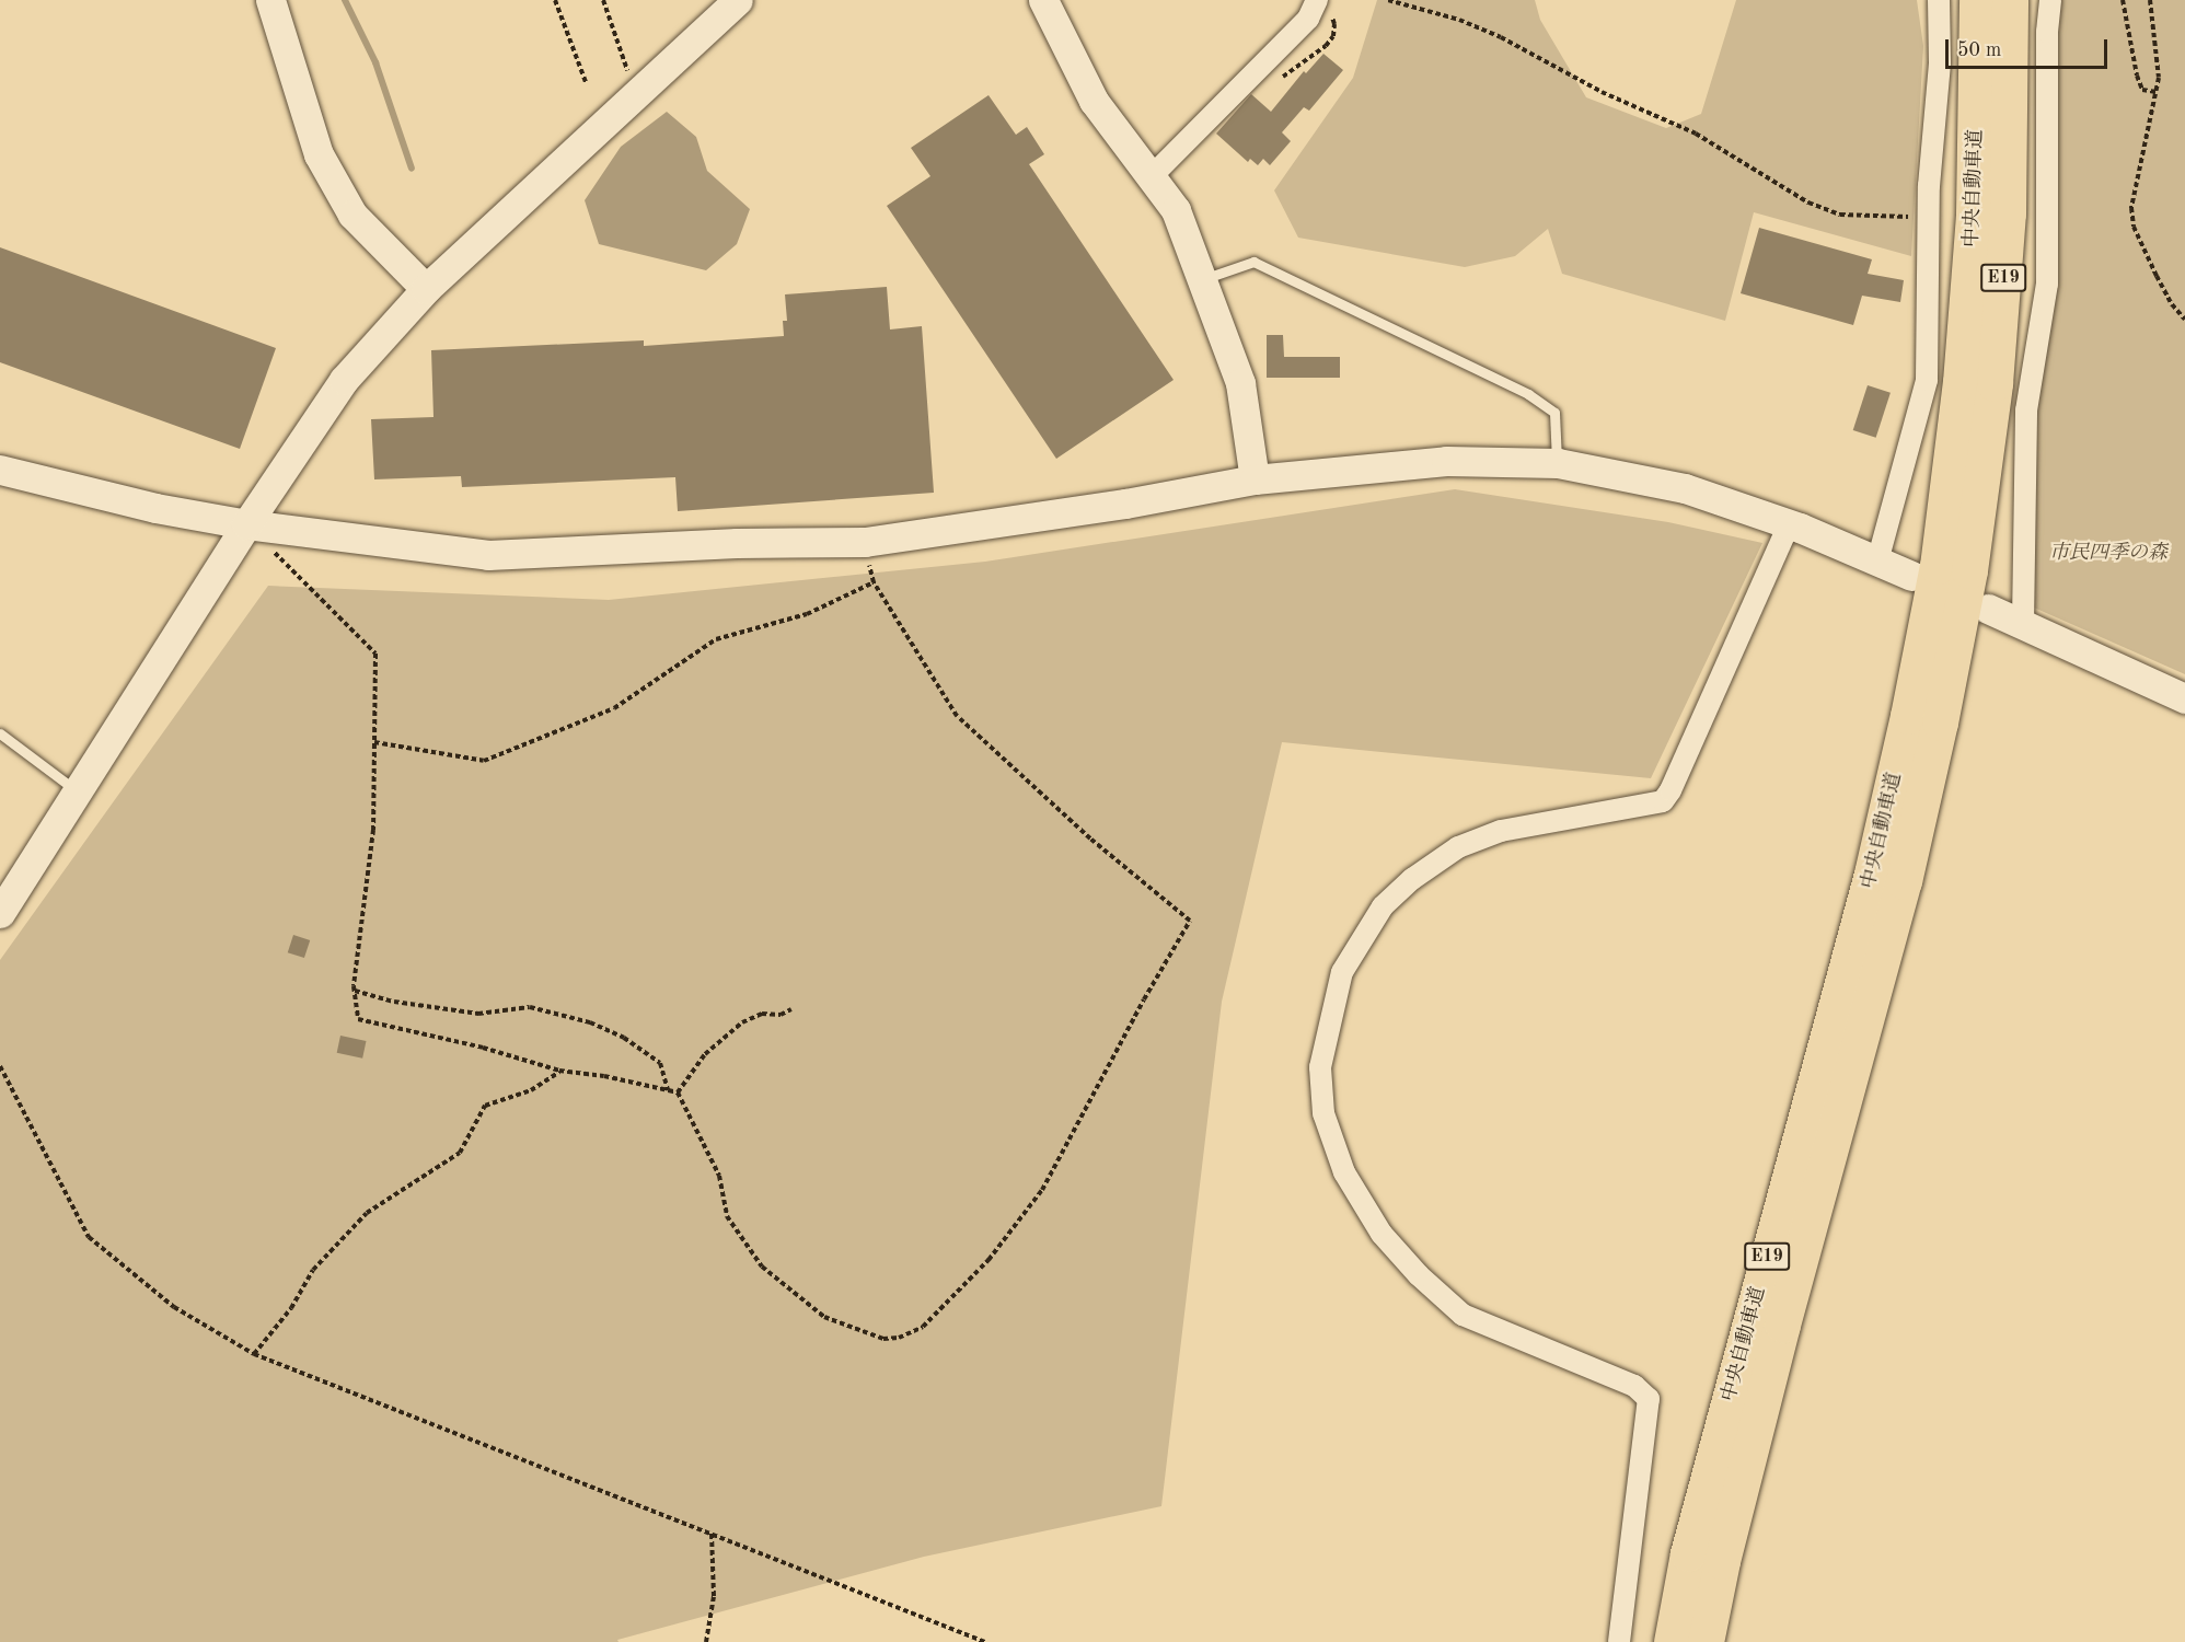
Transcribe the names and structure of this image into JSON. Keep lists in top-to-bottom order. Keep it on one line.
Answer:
{"streets":{"highway":["中央自動車道","E19"]},"parks":["市民四季の森"],"scale_bar":"50 m"}
